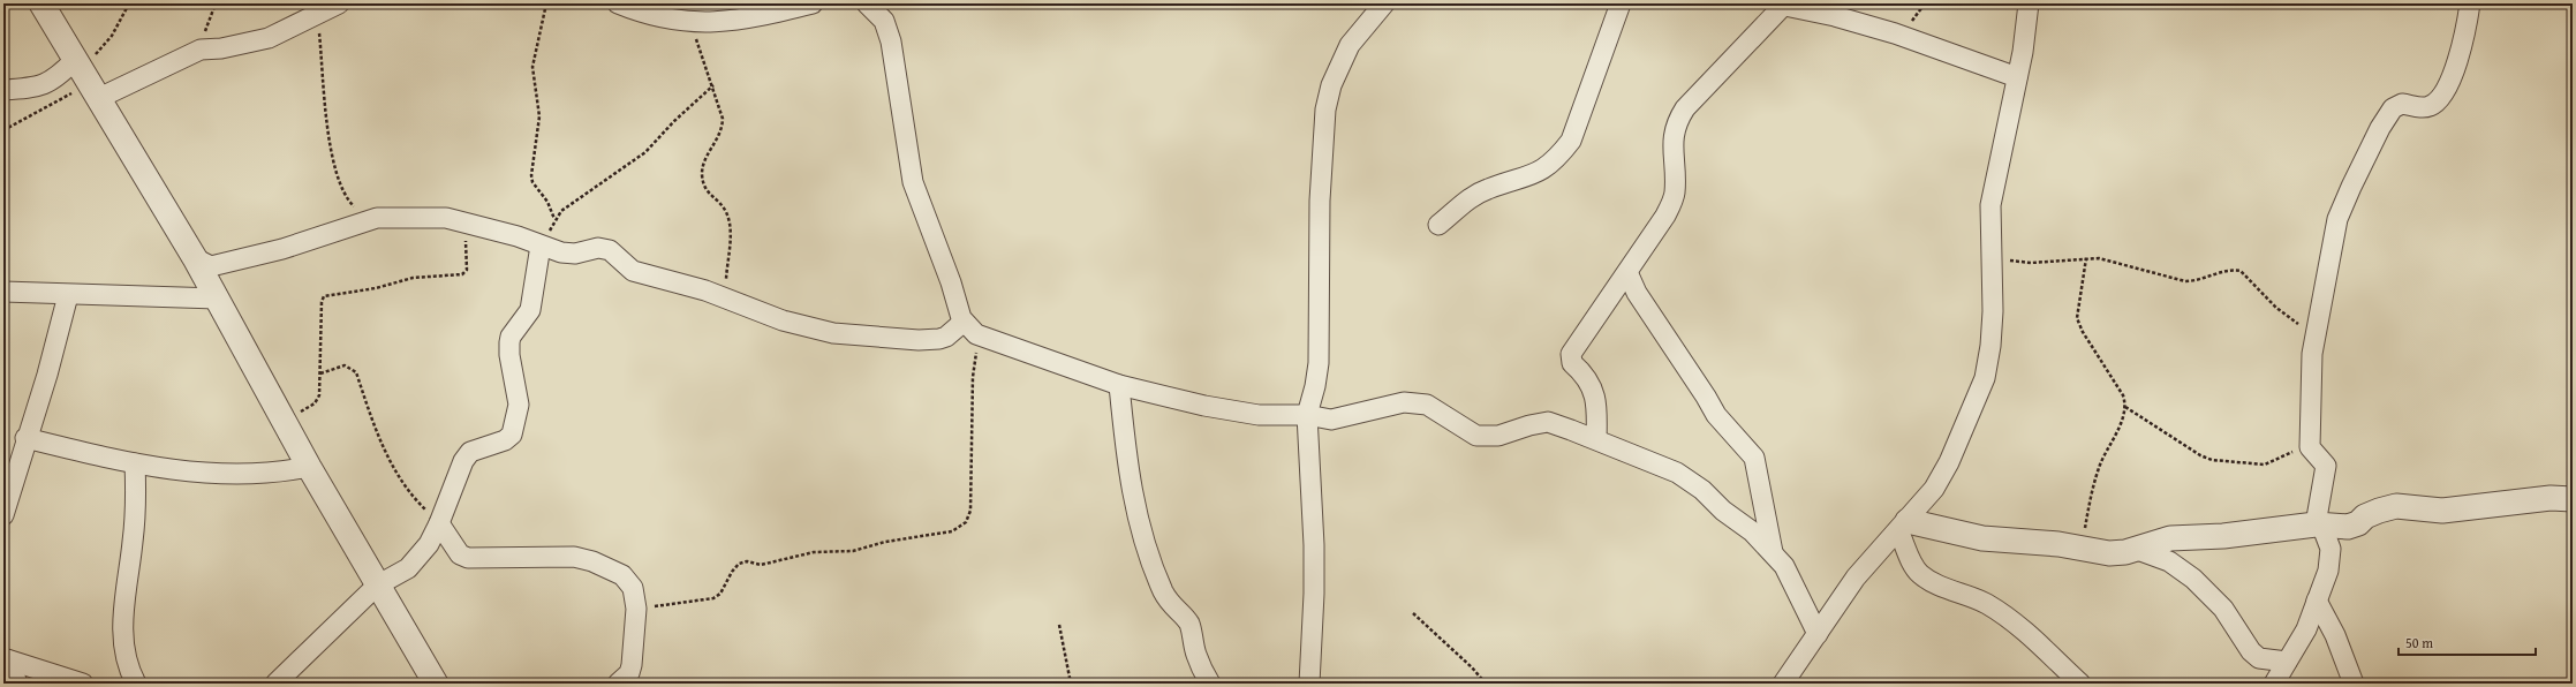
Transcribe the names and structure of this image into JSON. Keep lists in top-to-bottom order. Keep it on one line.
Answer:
{"scale_bar":"50 m"}
